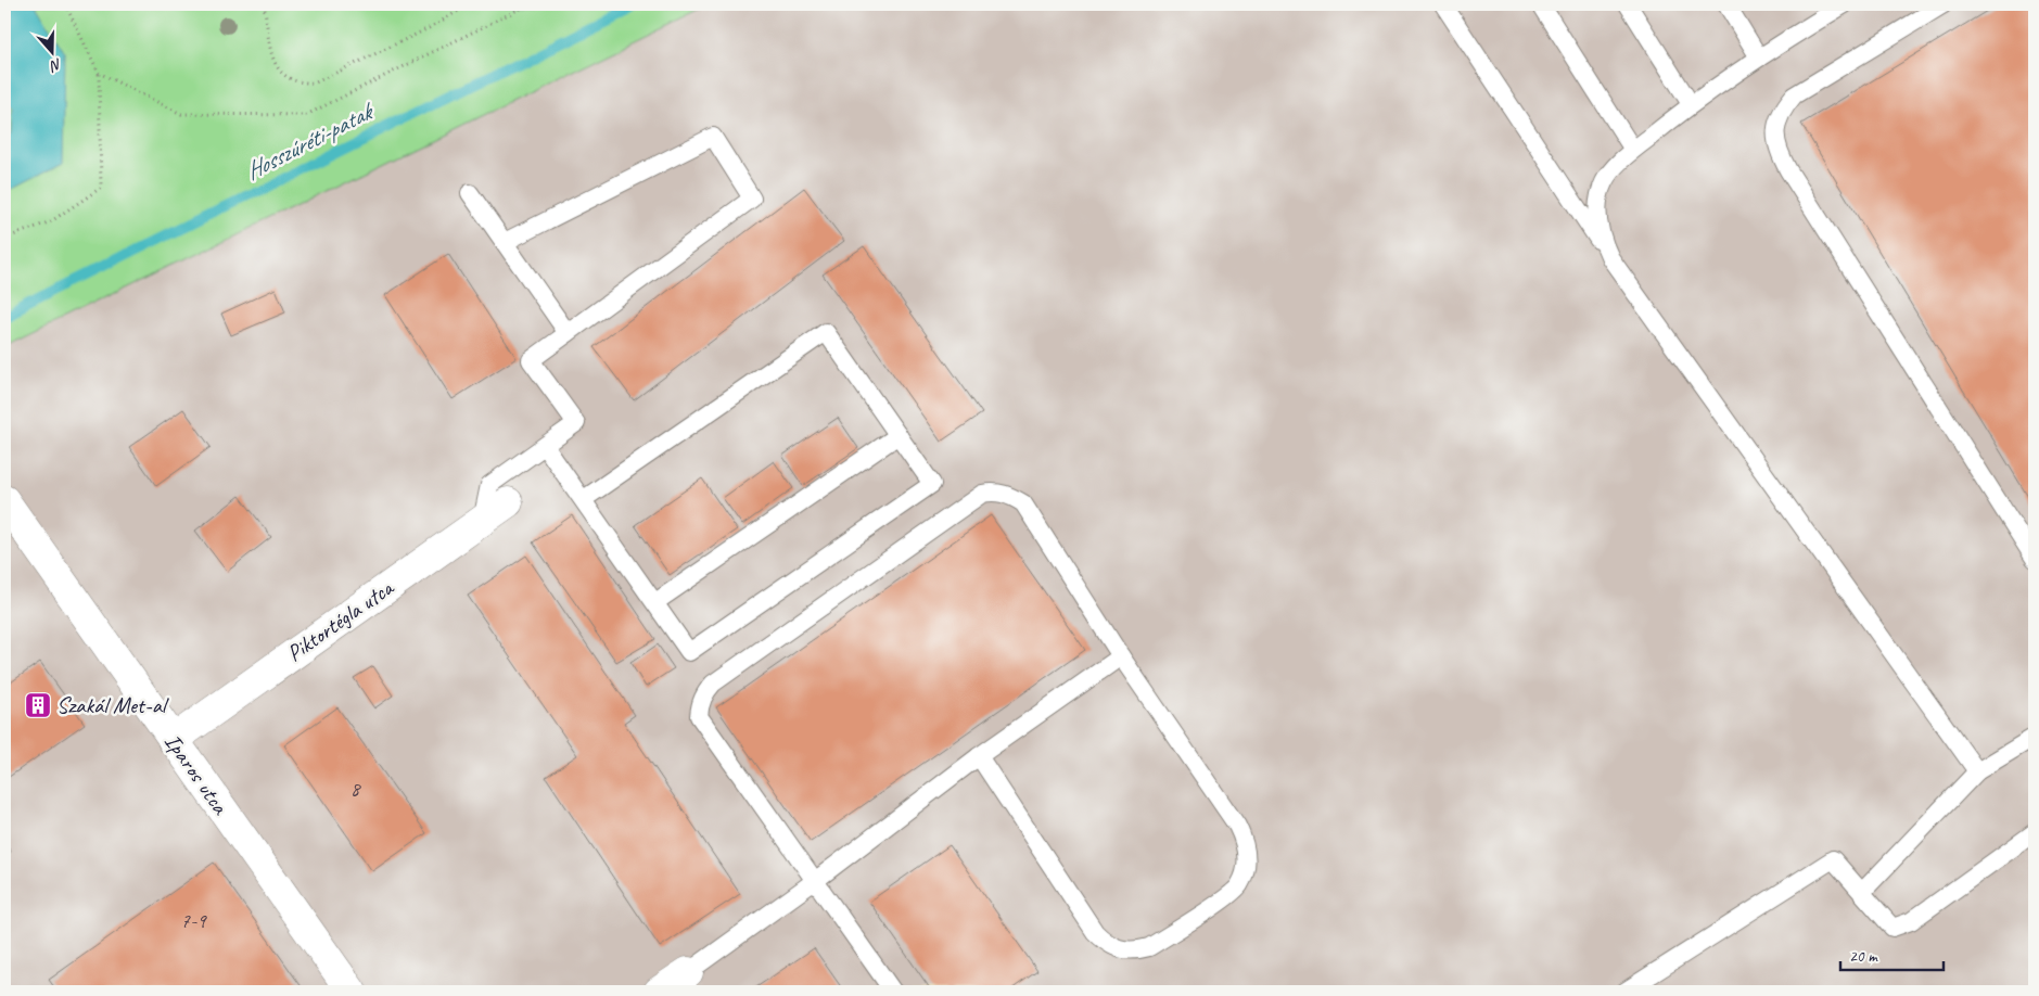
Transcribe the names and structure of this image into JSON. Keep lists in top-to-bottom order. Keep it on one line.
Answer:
{"streets":{"street":["Piktortégla utca","Iparos utca"]},"crossings":[["Piktortégla utca","Iparos utca"]],"water":["Hosszúréti-patak"],"places":{"building":["Szakál Met-al"]},"house_numbers":["8","7-9"],"scale_bar":"20 m","north":"bottom"}
